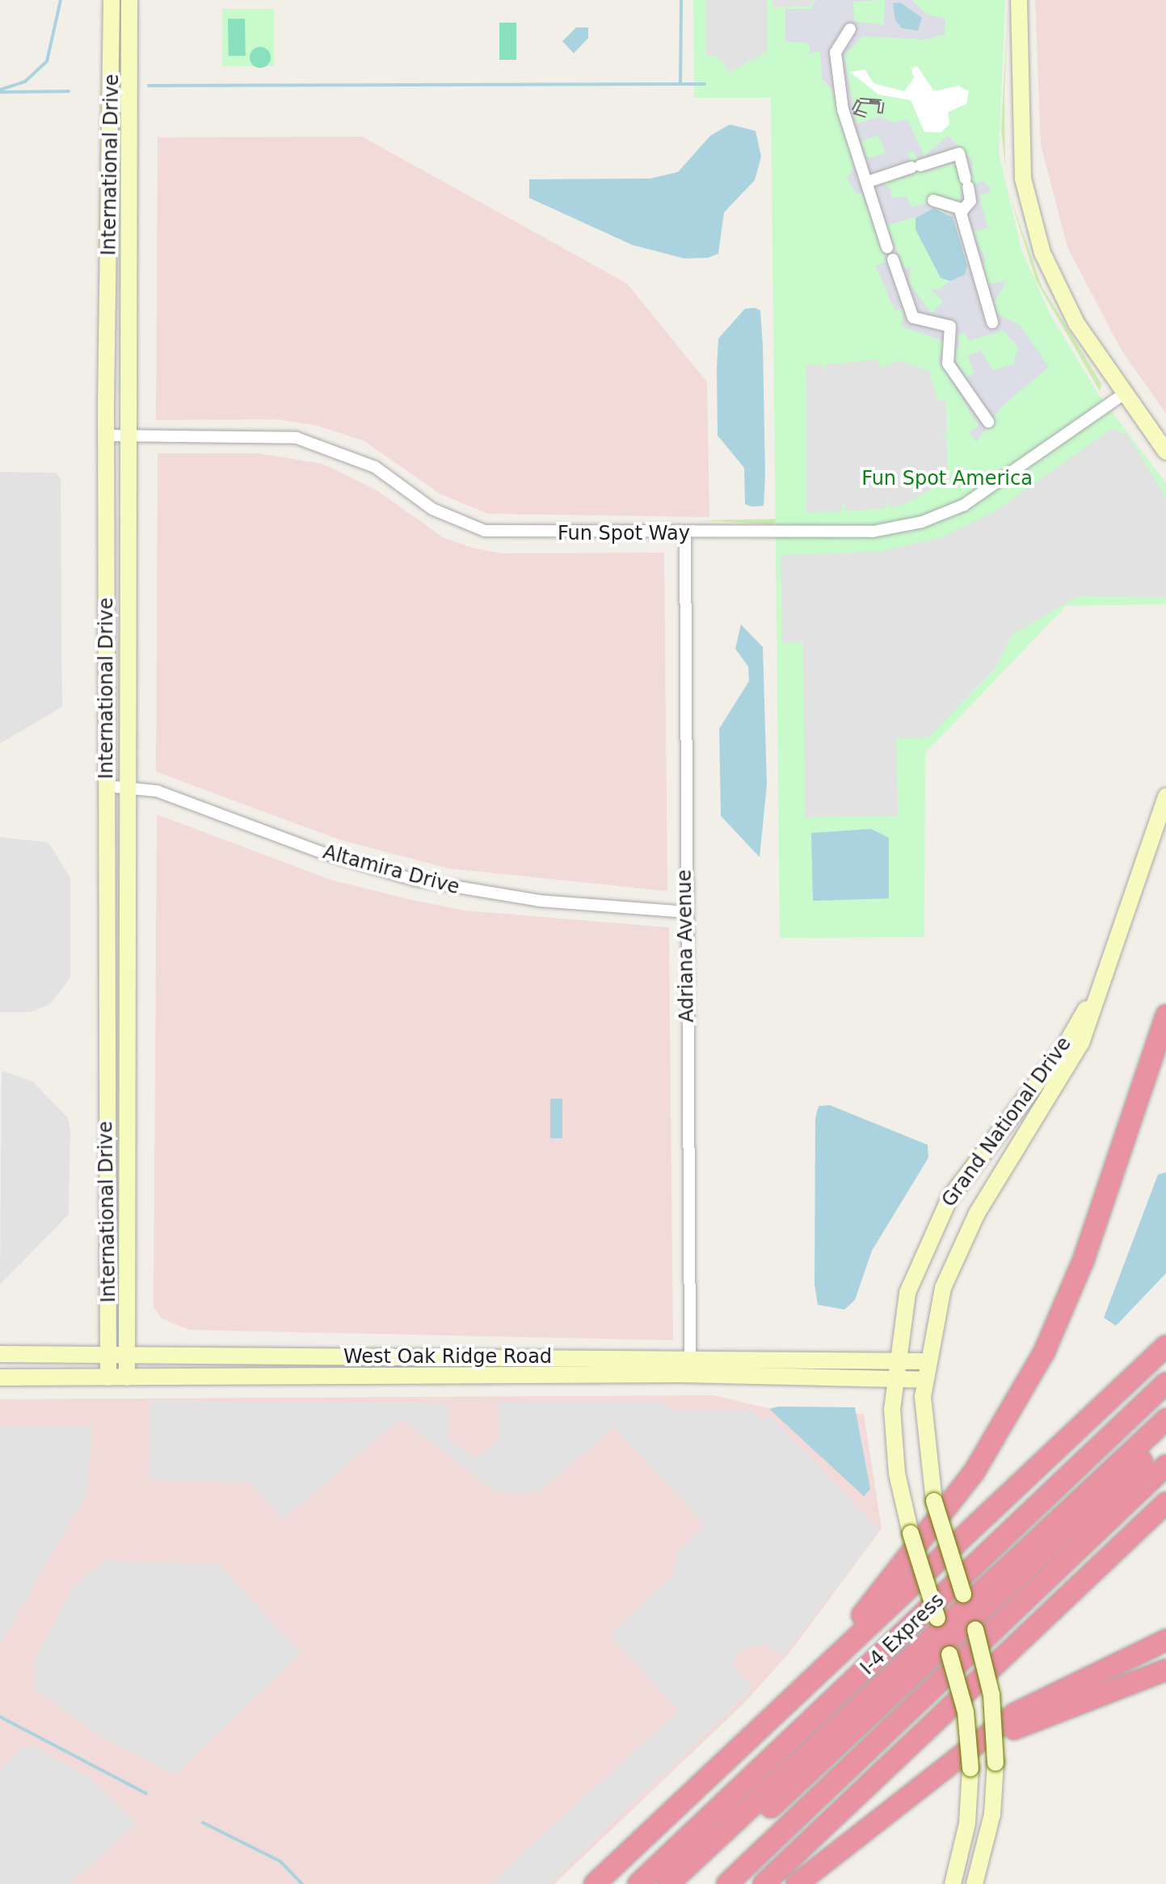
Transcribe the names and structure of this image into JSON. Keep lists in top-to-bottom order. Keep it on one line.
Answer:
{"streets":{"highway":["I-4 Express"],"street":["International Drive","Fun Spot Way","Altamira Drive","Adriana Avenue","Grand National Drive","West Oak Ridge Road"]},"crossings":[["International Drive","Fun Spot Way"],["International Drive","Altamira Drive"],["International Drive","West Oak Ridge Road"],["Fun Spot Way","Adriana Avenue"],["Altamira Drive","Adriana Avenue"],["Adriana Avenue","West Oak Ridge Road"],["Grand National Drive","West Oak Ridge Road"]],"parks":["Fun Spot America"]}
